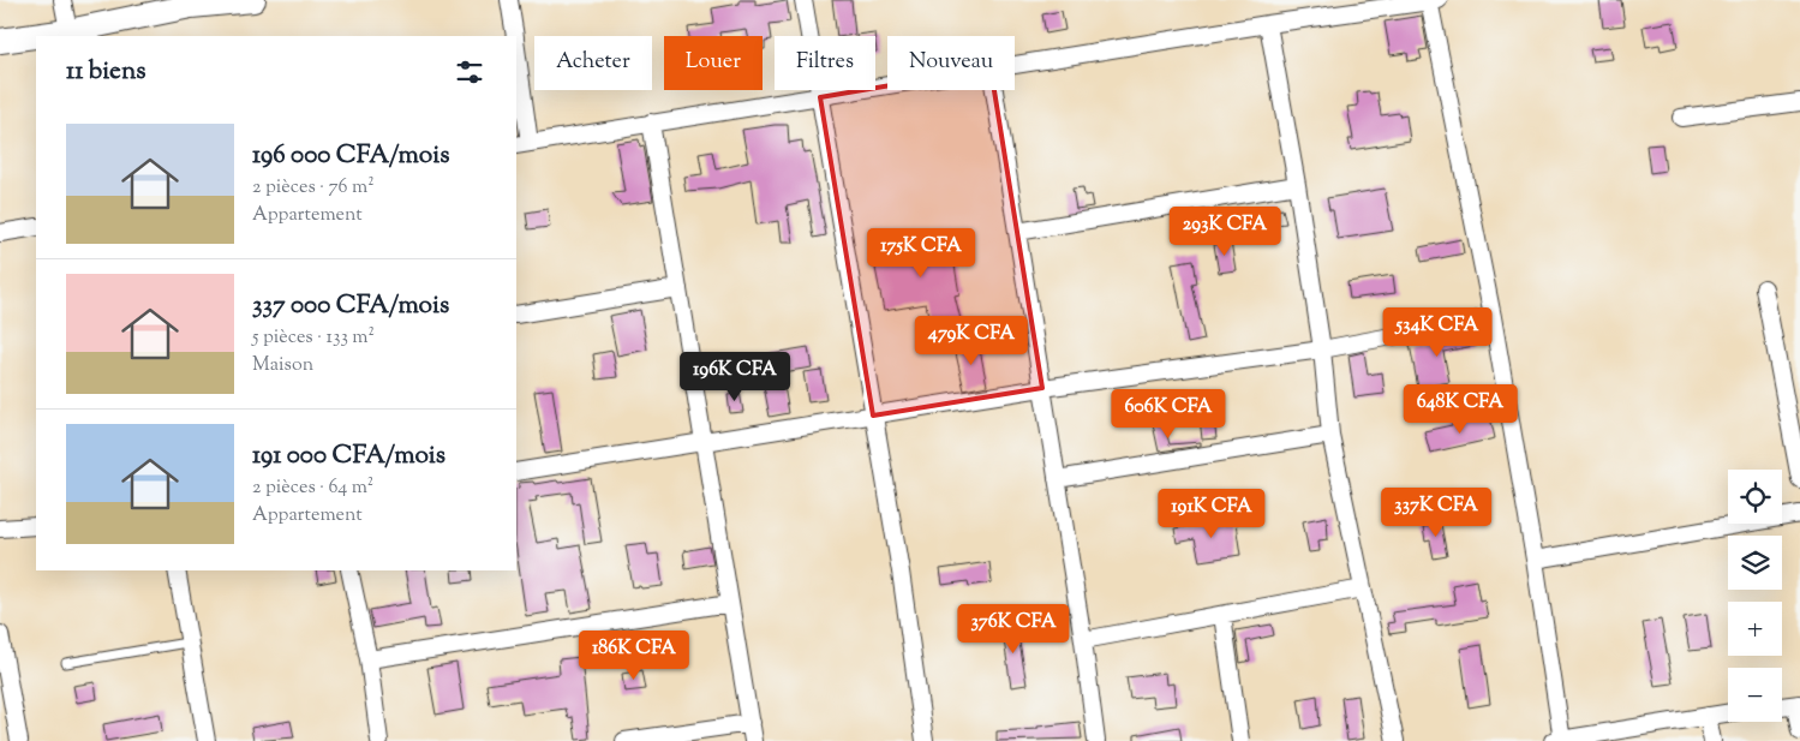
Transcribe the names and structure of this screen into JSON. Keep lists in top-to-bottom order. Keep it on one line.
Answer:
{"page":{"chip":["Acheter","Louer","Filtres","Nouveau"],"heading":"11 biens","list":[{"name":"196 000 CFA/mois","note":"2 pièces · 76 m² · Appartement"},{"name":"337 000 CFA/mois","note":"5 pièces · 133 m² · Maison"},{"name":"191 000 CFA/mois","note":"2 pièces · 64 m² · Appartement"}],"price":["293K CFA","175K CFA","534K CFA","479K CFA","196K CFA","648K CFA","606K CFA","337K CFA","191K CFA","376K CFA","186K CFA"],"map_buttons":["+","−"]}}
